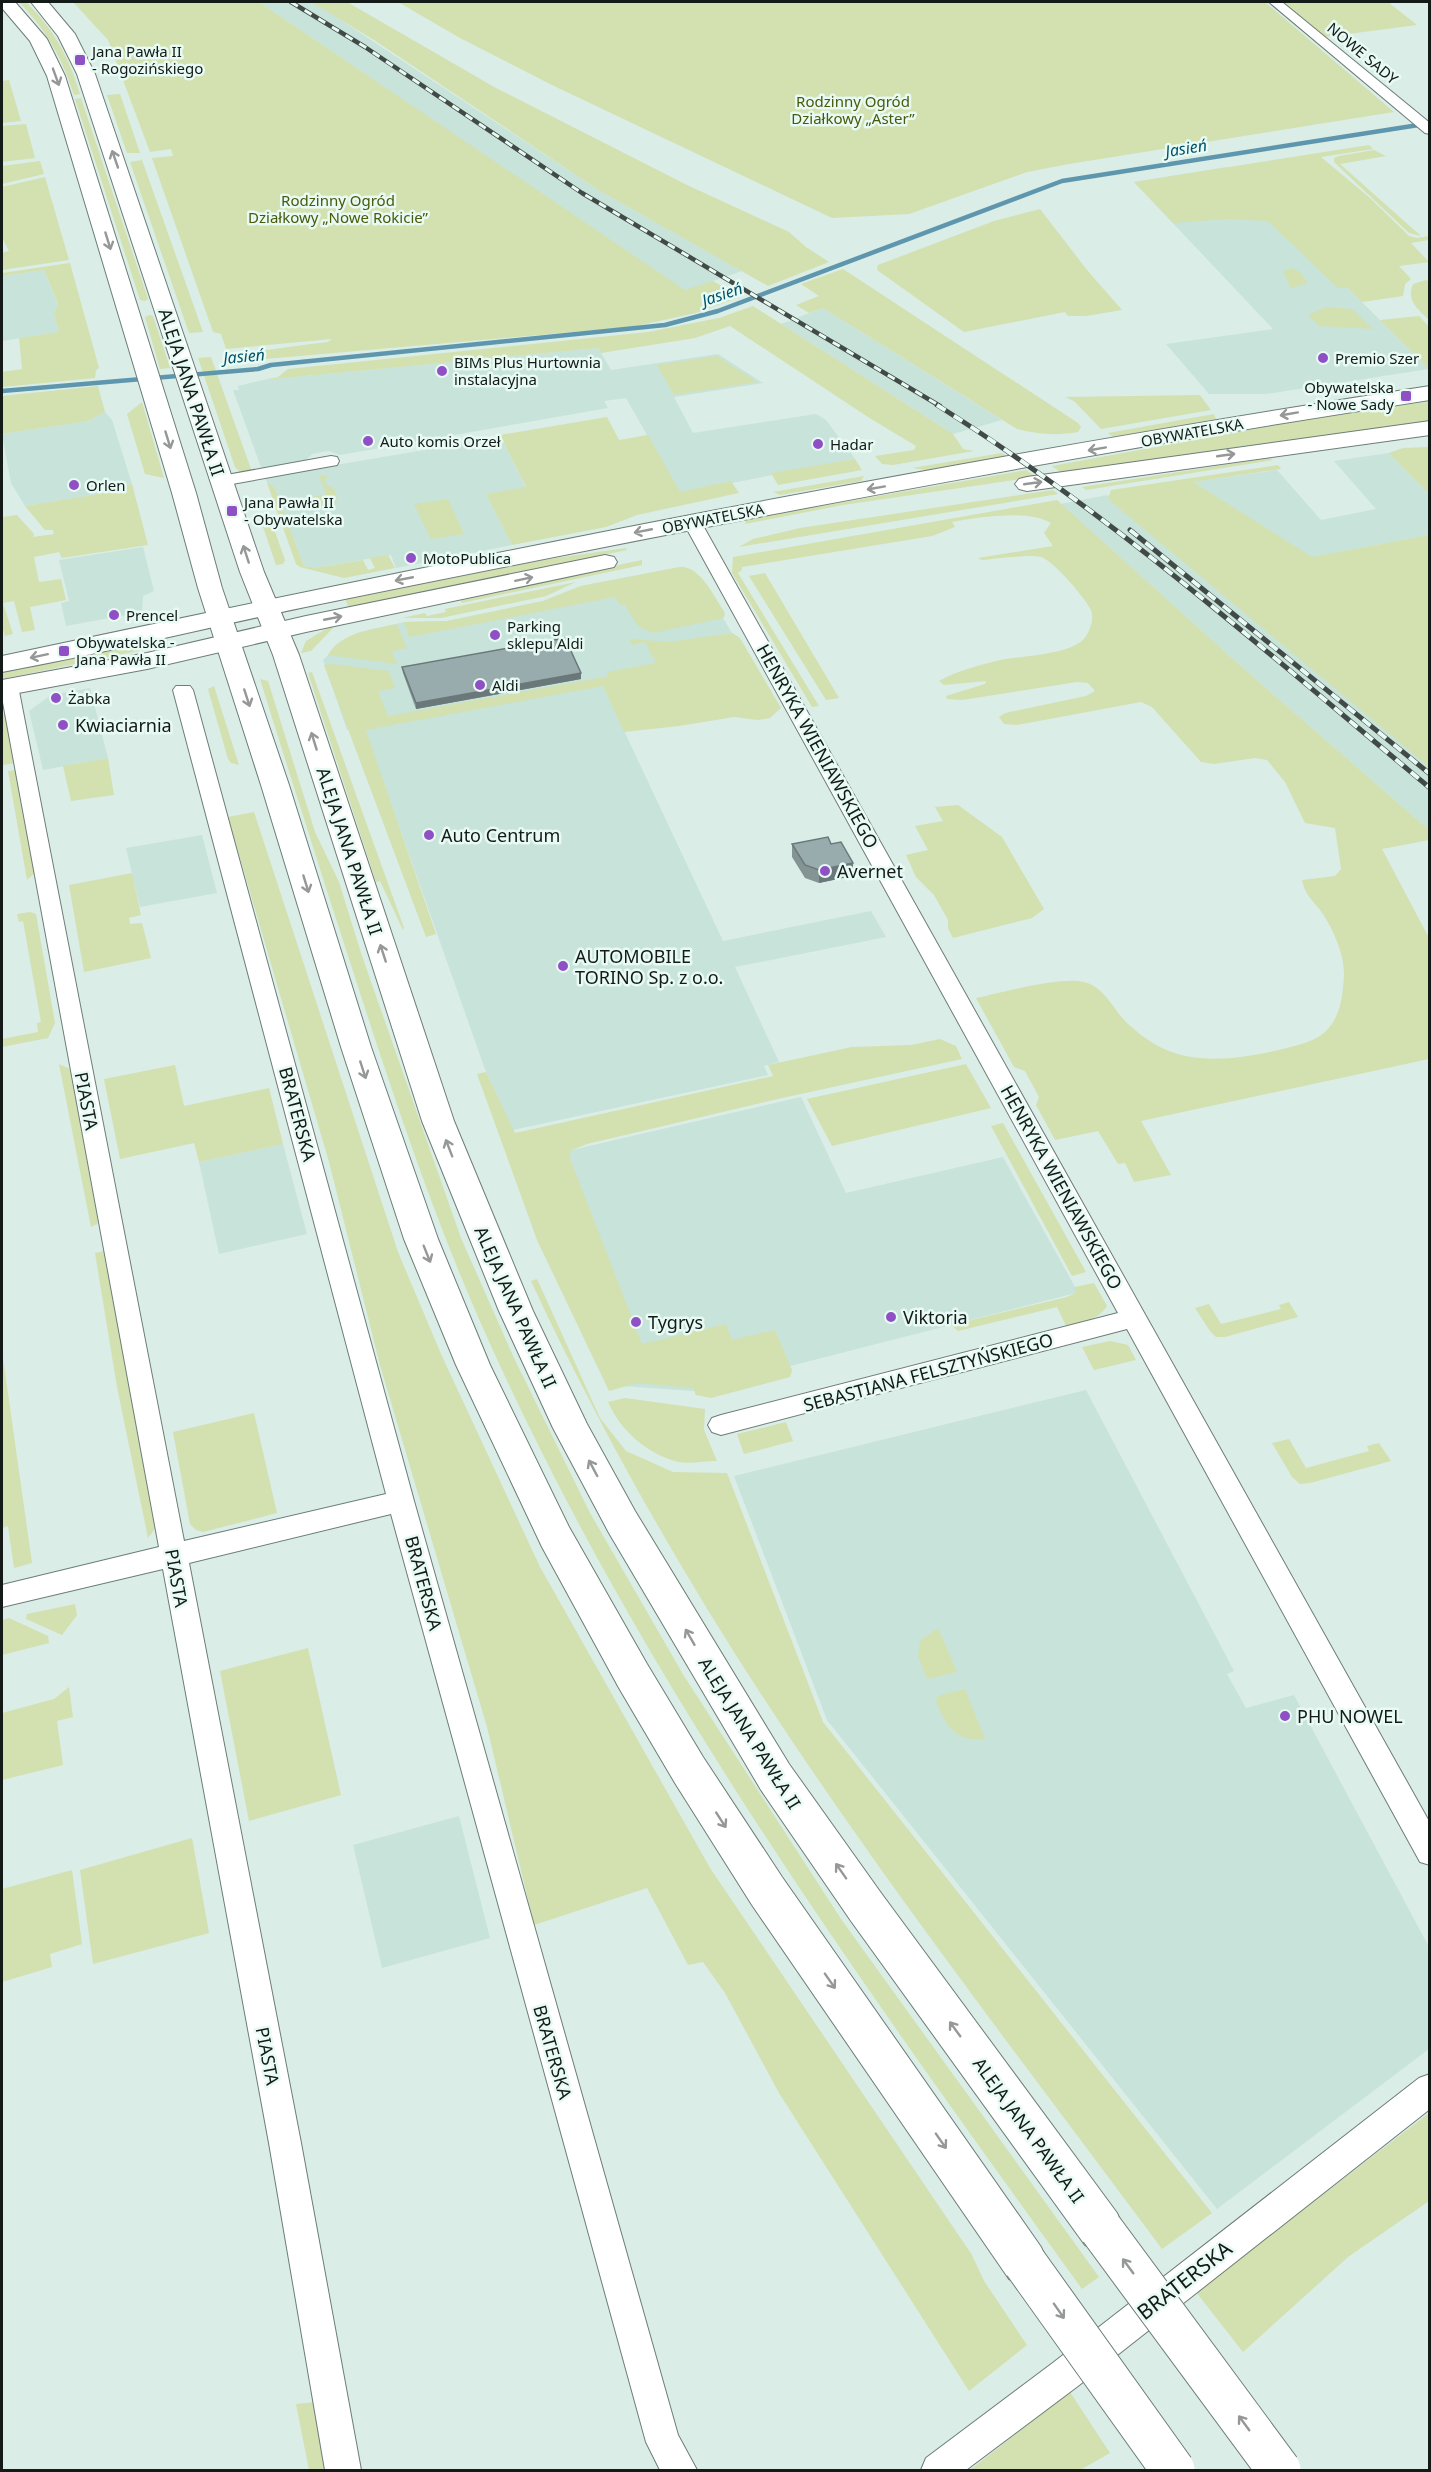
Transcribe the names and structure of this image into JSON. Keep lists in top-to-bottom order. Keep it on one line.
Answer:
{"streets":{"main road":["ALEJA JANA PAWŁA II","OBYWATELSKA"],"street":["NOWE SADY","HENRYKA WIENIAWSKIEGO","PIASTA","BRATERSKA","SEBASTIANA FELSZTYŃSKIEGO"]},"crossings":[["ALEJA JANA PAWŁA II","OBYWATELSKA"],["OBYWATELSKA","HENRYKA WIENIAWSKIEGO"],["OBYWATELSKA","PIASTA"],["HENRYKA WIENIAWSKIEGO","SEBASTIANA FELSZTYŃSKIEGO"]],"water":["Jasień"],"parks":["Rodzinny Ogród Działkowy „Aster”","Rodzinny Ogród Działkowy „Nowe Rokicie”"],"places":{"transit":["Jana Pawła II - Rogozińskiego","Obywatelska - Nowe Sady","Jana Pawła II - Obywatelska","Obywatelska - Jana Pawła II"],"other":["Premio Szer","BIMs Plus Hurtownia instalacyjna","Auto komis Orzeł","Hadar","Orlen","MotoPublica","Prencel","Parking sklepu Aldi","Aldi","Żabka","Kwiaciarnia","Auto Centrum","Avernet","AUTOMOBILE TORINO Sp. z o.o.","Viktoria","Tygrys","PHU NOWEL"]}}
